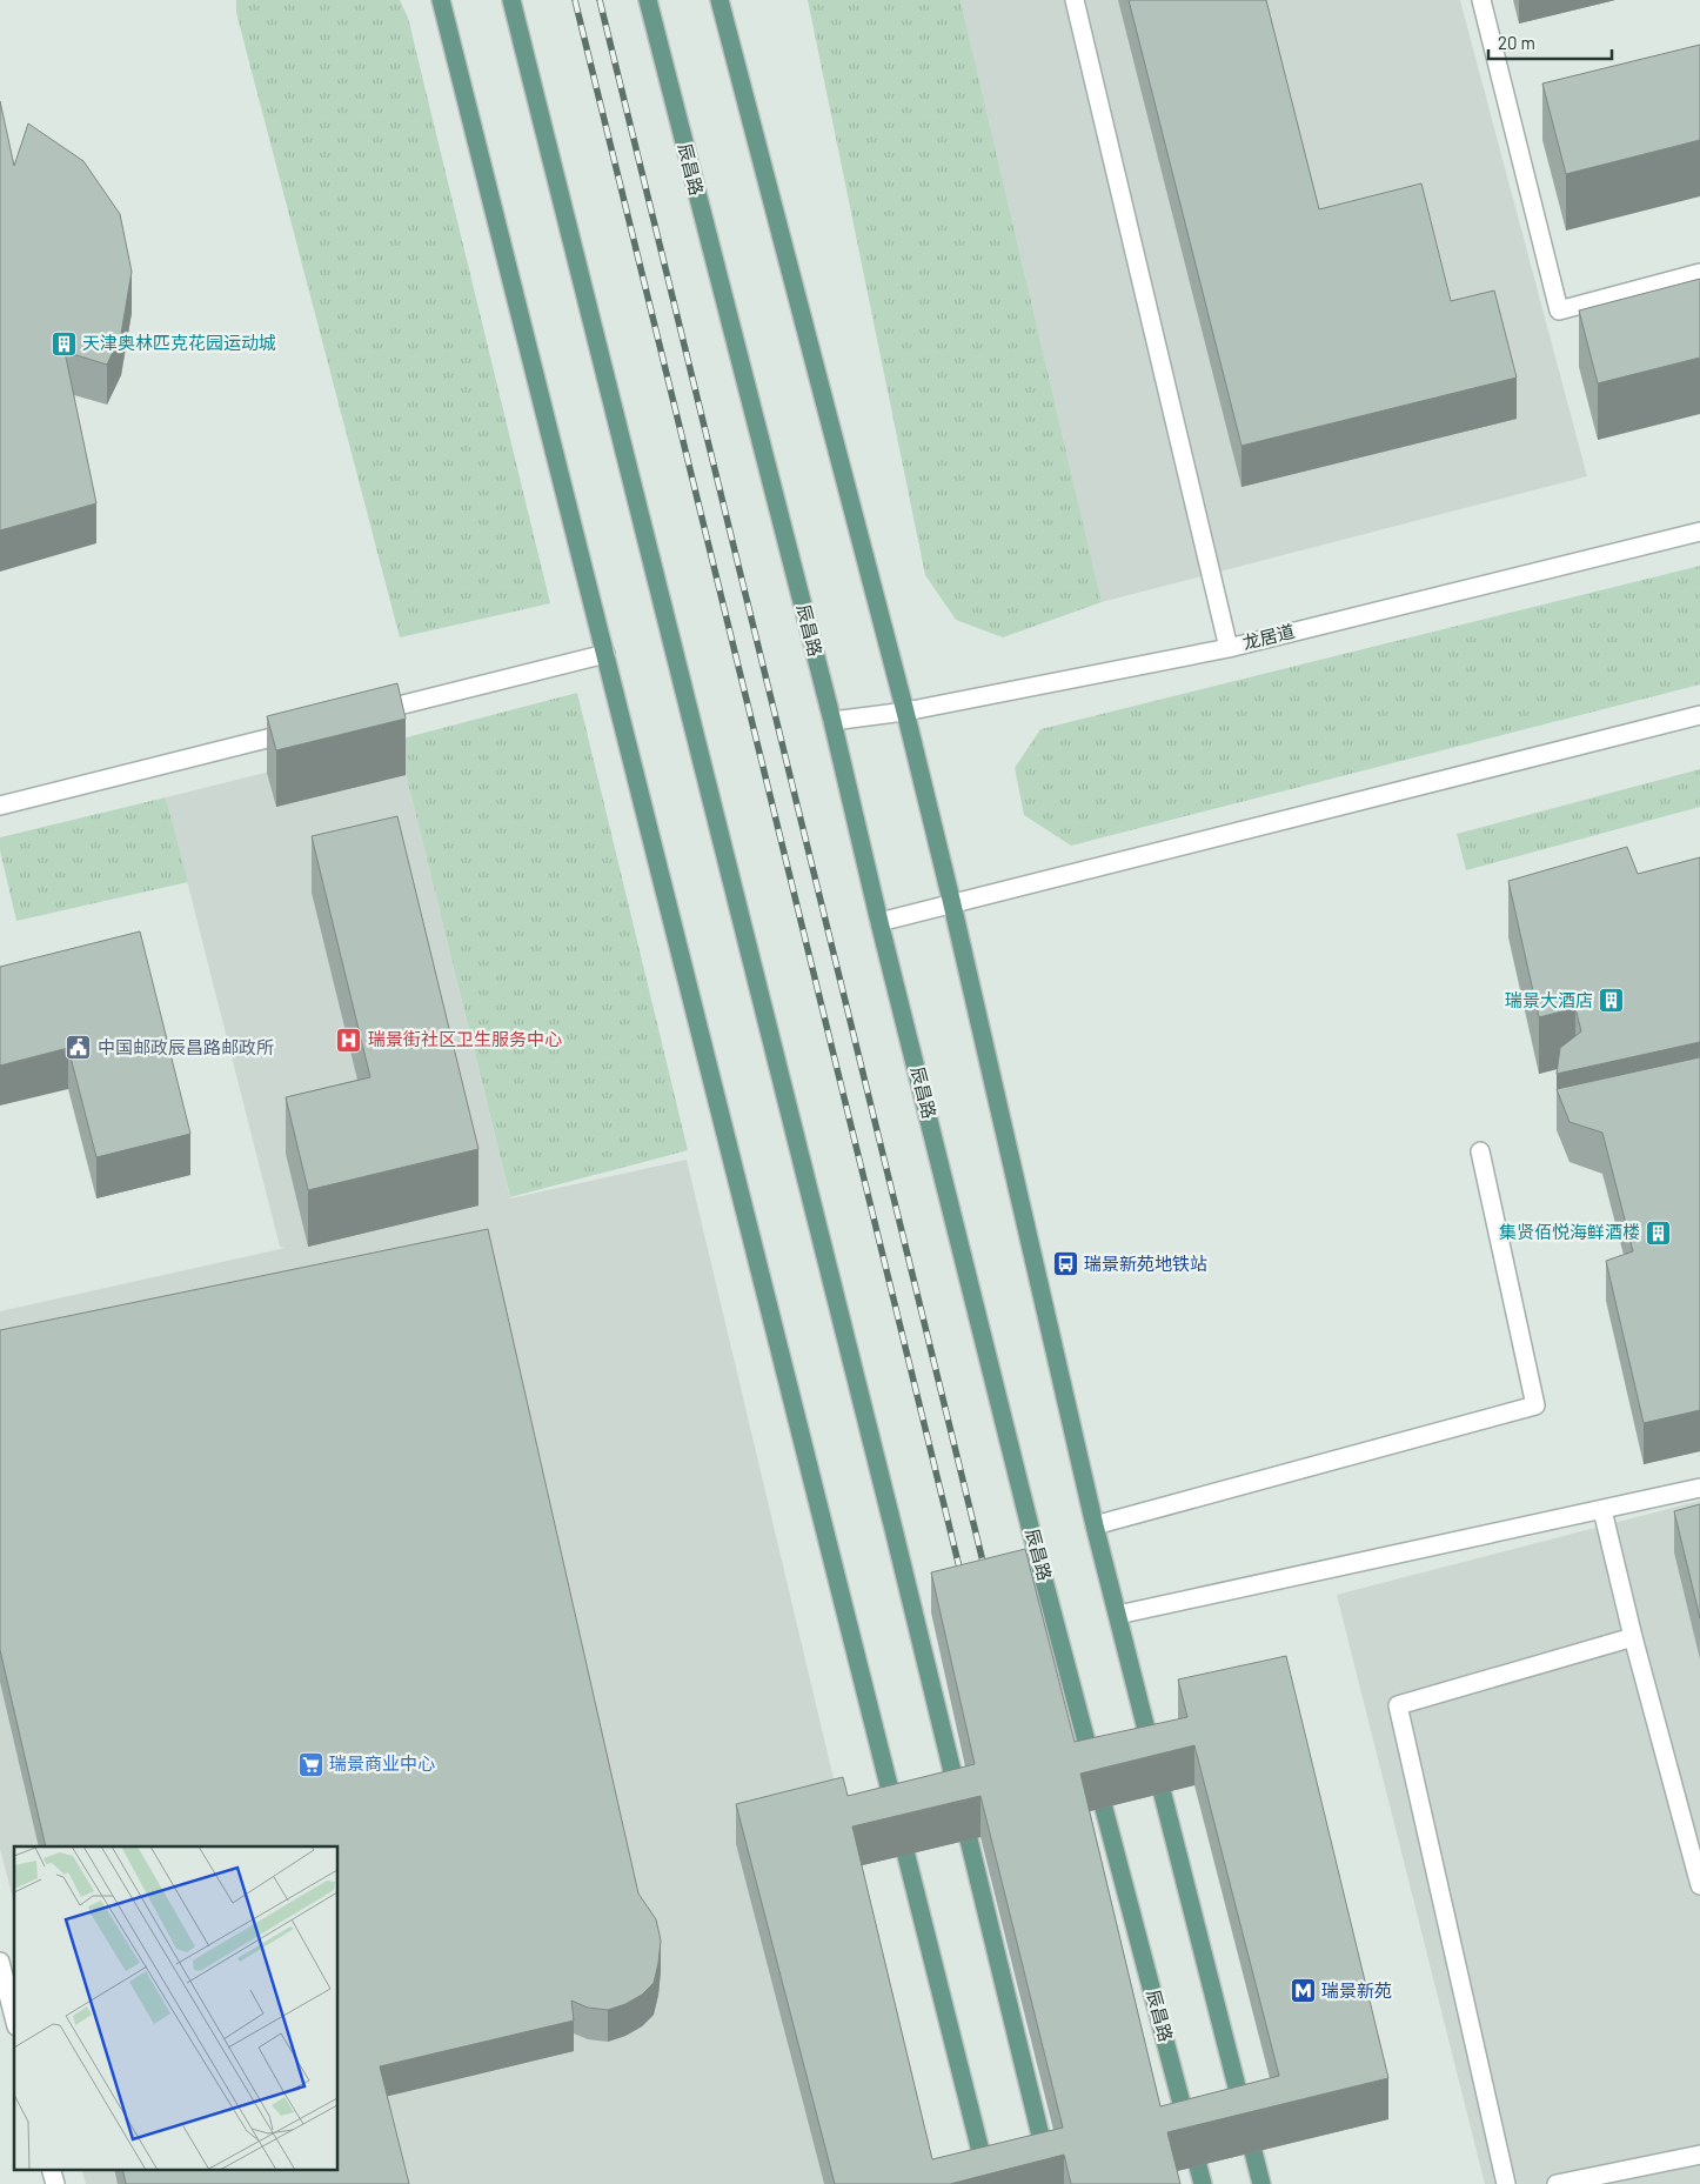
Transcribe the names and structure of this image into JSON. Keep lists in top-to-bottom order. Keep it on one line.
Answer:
{"streets":{"main road":["辰昌路"],"street":["龙居道"]},"crossings":[["辰昌路","龙居道"]],"places":{"building":["天津奥林匹克花园运动城","瑞景大酒店","集贤佰悦海鲜酒楼"],"hospital":["瑞景街社区卫生服务中心"],"public building":["中国邮政辰昌路邮政所"],"bus stop":["瑞景新苑地铁站"],"supermarket":["瑞景商业中心"],"metro station":["瑞景新苑"]},"scale_bar":"20 m"}
